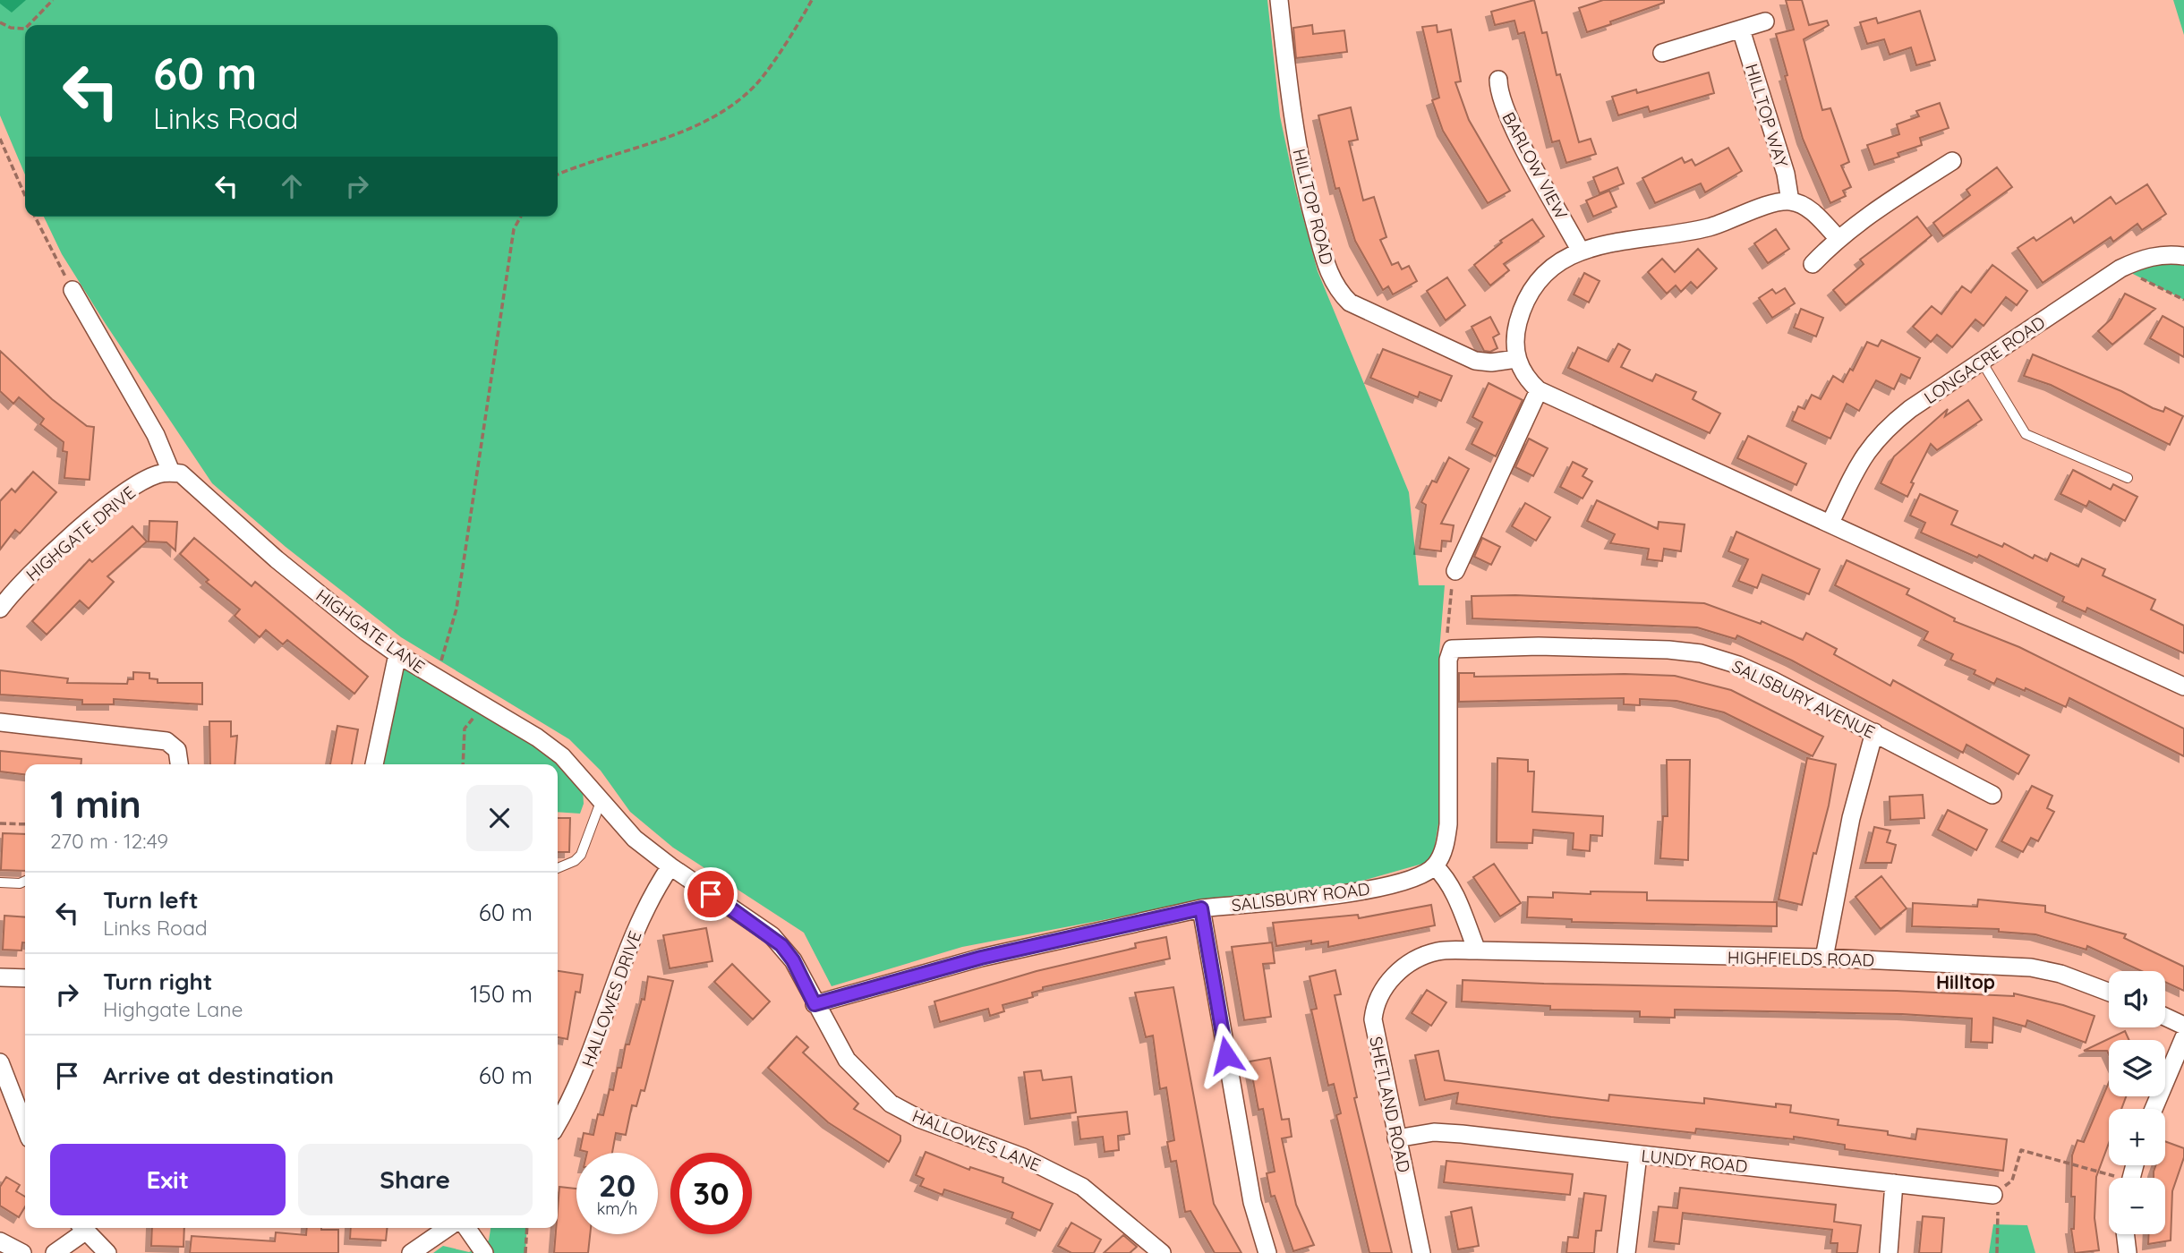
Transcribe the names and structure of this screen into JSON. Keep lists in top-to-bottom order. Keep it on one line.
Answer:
{"streets":{"street":["HILLTOP WAY","BARLOW VIEW","HILLTOP ROAD","LONGACRE ROAD","HIGHGATE DRIVE","HIGHGATE LANE","SALISBURY AVENUE","SALISBURY ROAD","HIGHFIELDS ROAD","HALLOWES DRIVE","SHETLAND ROAD","HALLOWES LANE","LUNDY ROAD"]},"crossings":[["HIGHGATE DRIVE","HIGHGATE LANE"],["HIGHGATE LANE","SALISBURY ROAD"],["HIGHGATE LANE","HALLOWES DRIVE"],["HIGHGATE LANE","HALLOWES LANE"],["SALISBURY ROAD","HALLOWES LANE"],["HIGHFIELDS ROAD","SHETLAND ROAD"],["SHETLAND ROAD","LUNDY ROAD"]],"districts":["Hilltop"],"page":{"turn":["60 m","Links Road"],"heading":["1 min","270 m · 12:49"],"list":[{"name":"Turn left","note":"Links Road","value":"60 m"},{"name":"Turn right","note":"Highgate Lane","value":"150 m"},{"name":"Arrive at destination","value":"60 m"}],"map_buttons":["+","−"],"buttons":["Exit","Share"],"speed":"20 km/h","limit":"30"}}
